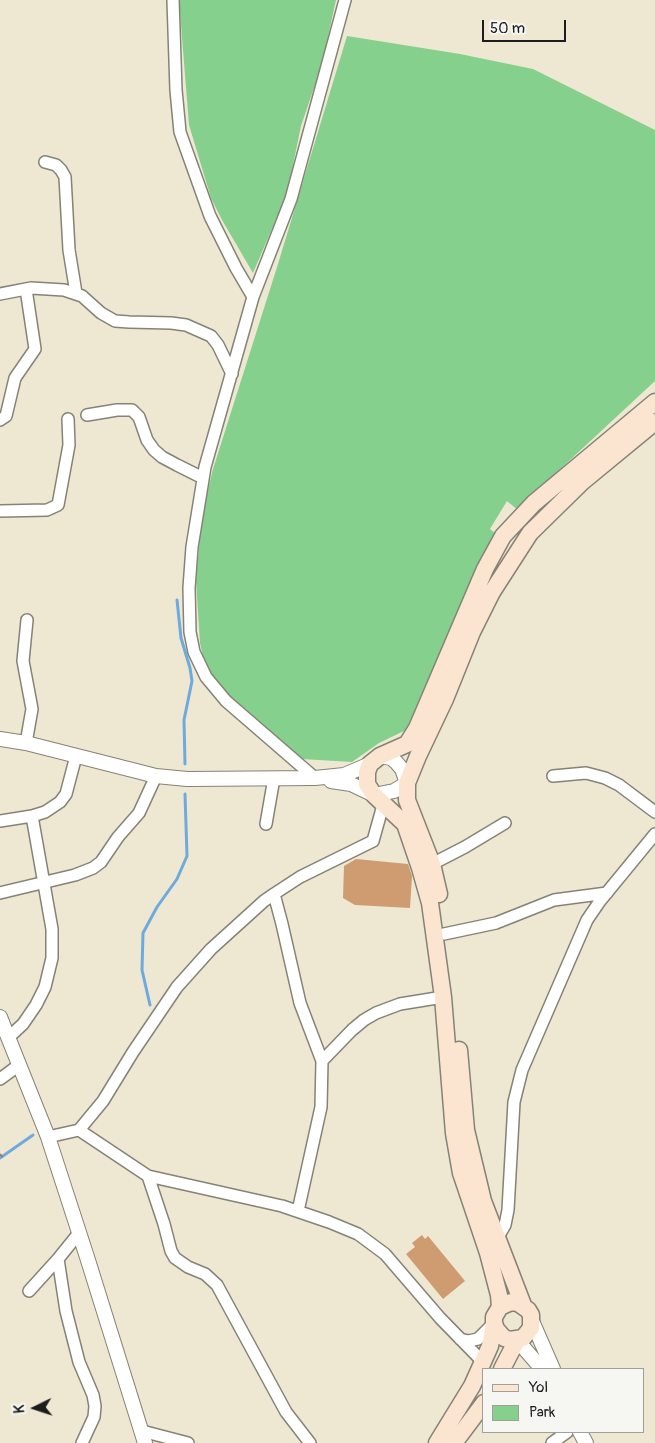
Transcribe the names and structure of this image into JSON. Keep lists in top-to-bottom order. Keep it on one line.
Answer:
{"legend":["Yol","Park"],"scale_bar":"50 m","north":"left"}
